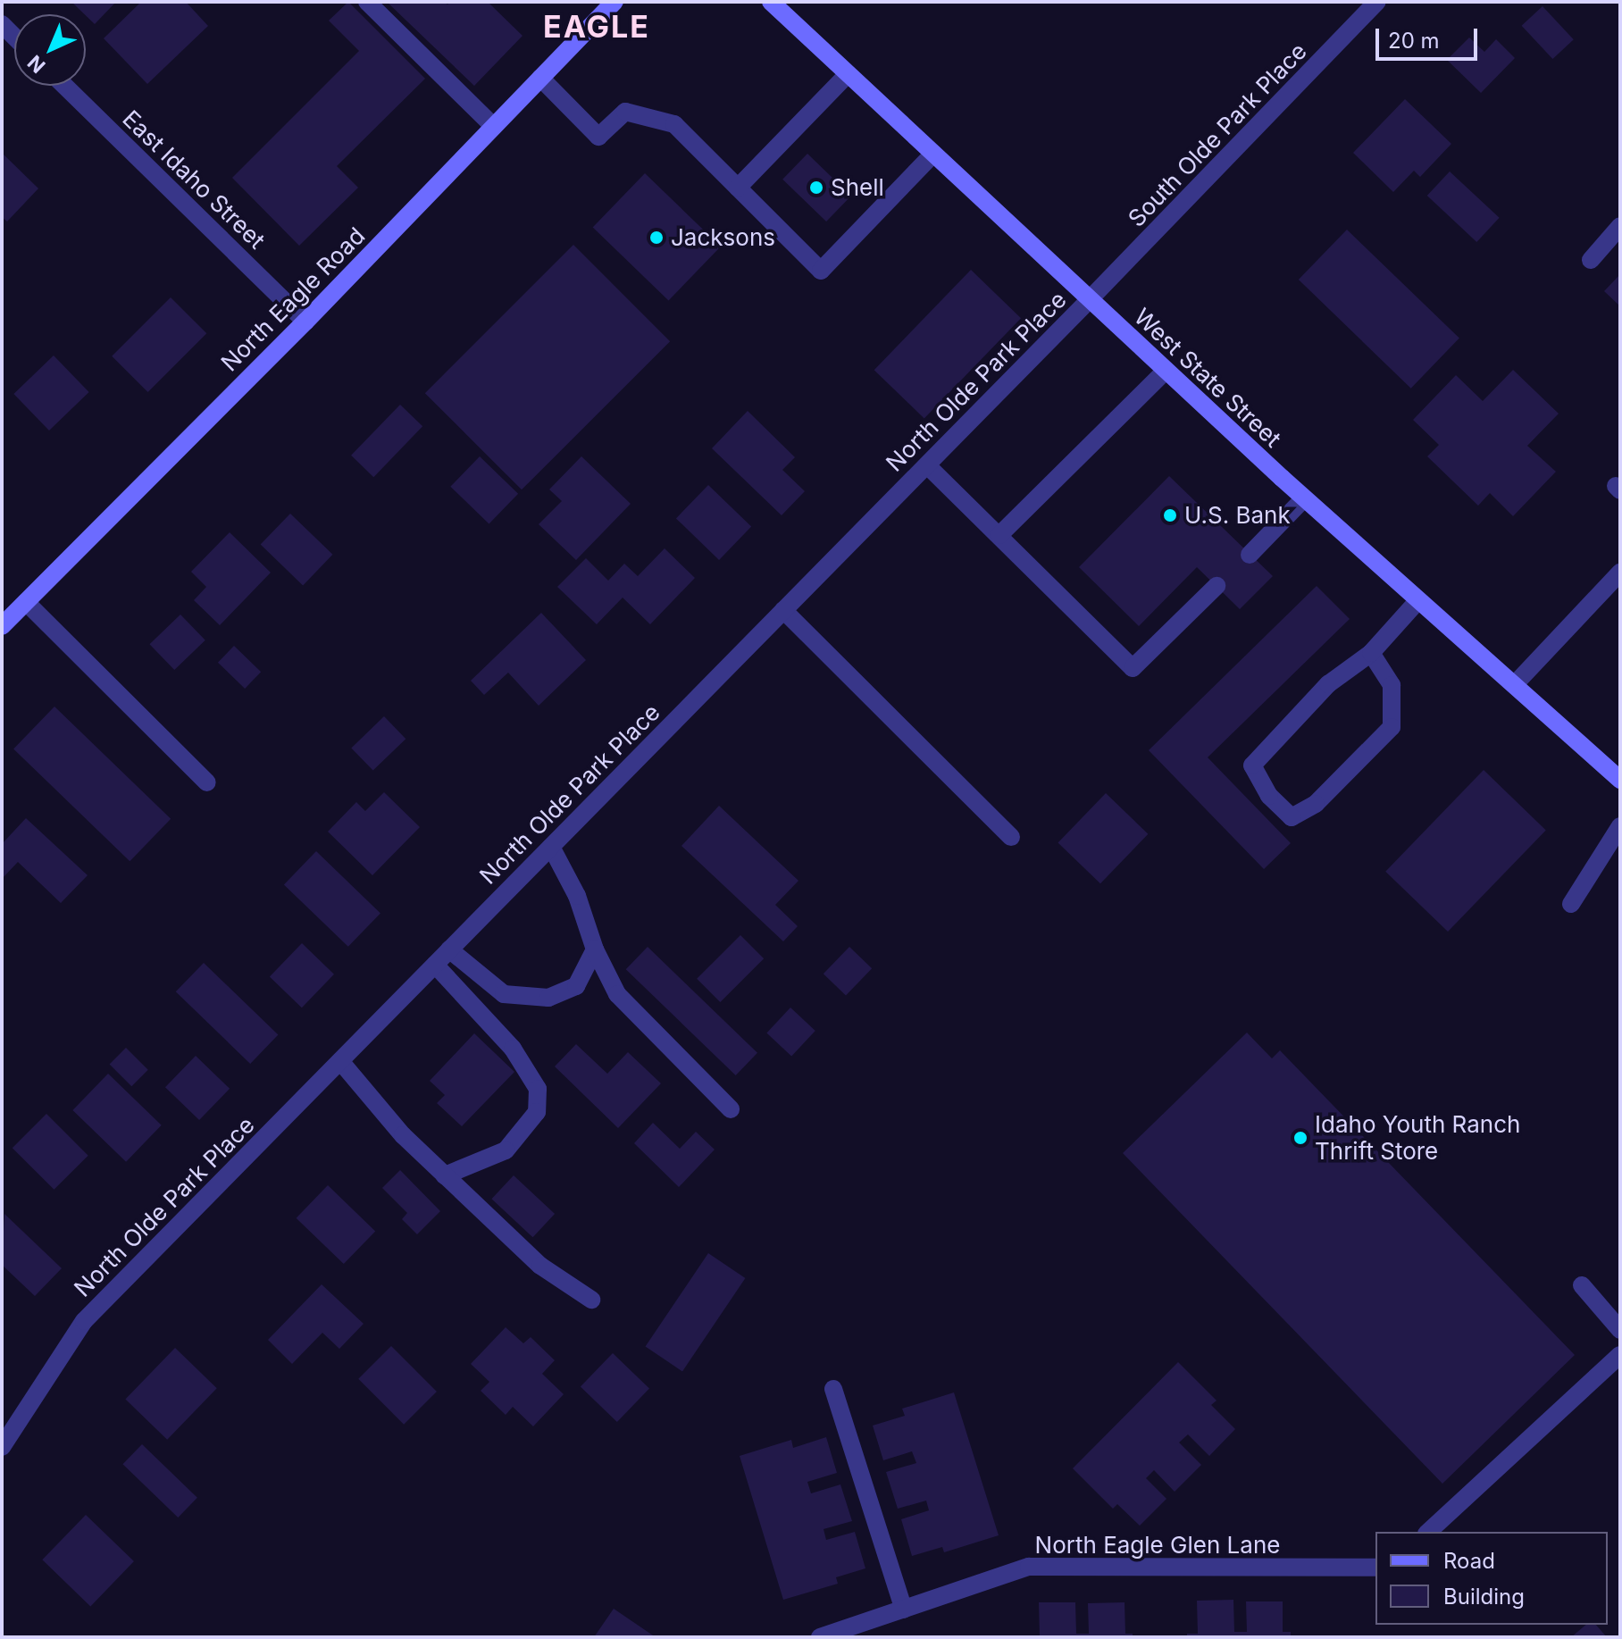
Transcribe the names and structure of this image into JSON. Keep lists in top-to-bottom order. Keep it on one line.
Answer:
{"streets":{"main road":["North Eagle Road","West State Street"],"street":["South Olde Park Place","East Idaho Street","North Olde Park Place","North Eagle Glen Lane"]},"crossings":[["South Olde Park Place","West State Street"],["South Olde Park Place","North Olde Park Place"],["East Idaho Street","North Eagle Road"],["West State Street","North Olde Park Place"]],"districts":["EAGLE"],"places":["Shell","Jacksons","U.S. Bank","Idaho Youth Ranch Thrift Store"],"legend":["Road","Building"],"scale_bar":"20 m","north":"bottom left"}
